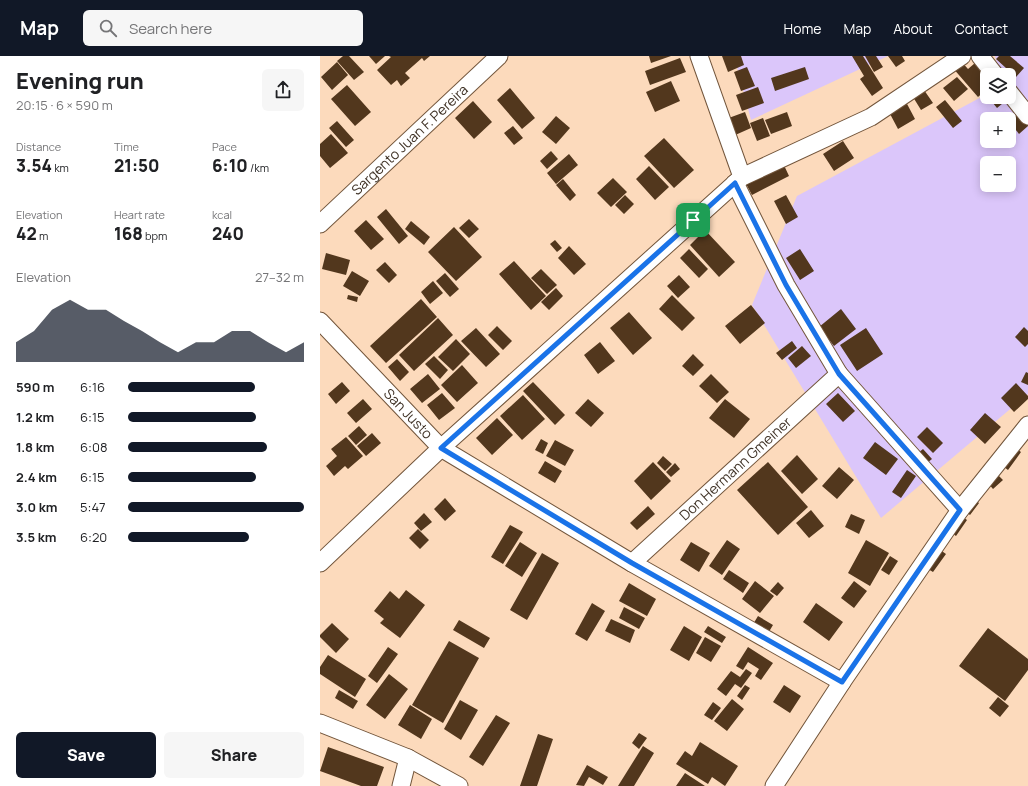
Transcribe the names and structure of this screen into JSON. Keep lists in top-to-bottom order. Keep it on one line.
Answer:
{"streets":{"street":["Sargento Juan F. Pereira","San Justo","Don Hermann Gmeiner"]},"crossings":[["San Justo","Don Hermann Gmeiner"]],"page":{"header":"Map","search":"Search here","nav":["Home","Map","About","Contact"],"heading":["Evening run","20:15 · 6 × 590 m"],"map_buttons":["+","−"],"stats":[["Distance","3.54 km"],["Time","21:50"],["Pace","6:10 /km"],["Elevation","42 m"],["Heart rate","168 bpm"],["kcal","240"]],"chart":["Elevation","27–32 m"],"list":[{"name":"590 m","note":"6:16"},{"name":"1.2 km","note":"6:15"},{"name":"1.8 km","note":"6:08"},{"name":"2.4 km","note":"6:15"},{"name":"3.0 km","note":"5:47"},{"name":"3.5 km","note":"6:20"}],"buttons":["Save","Share"]}}
